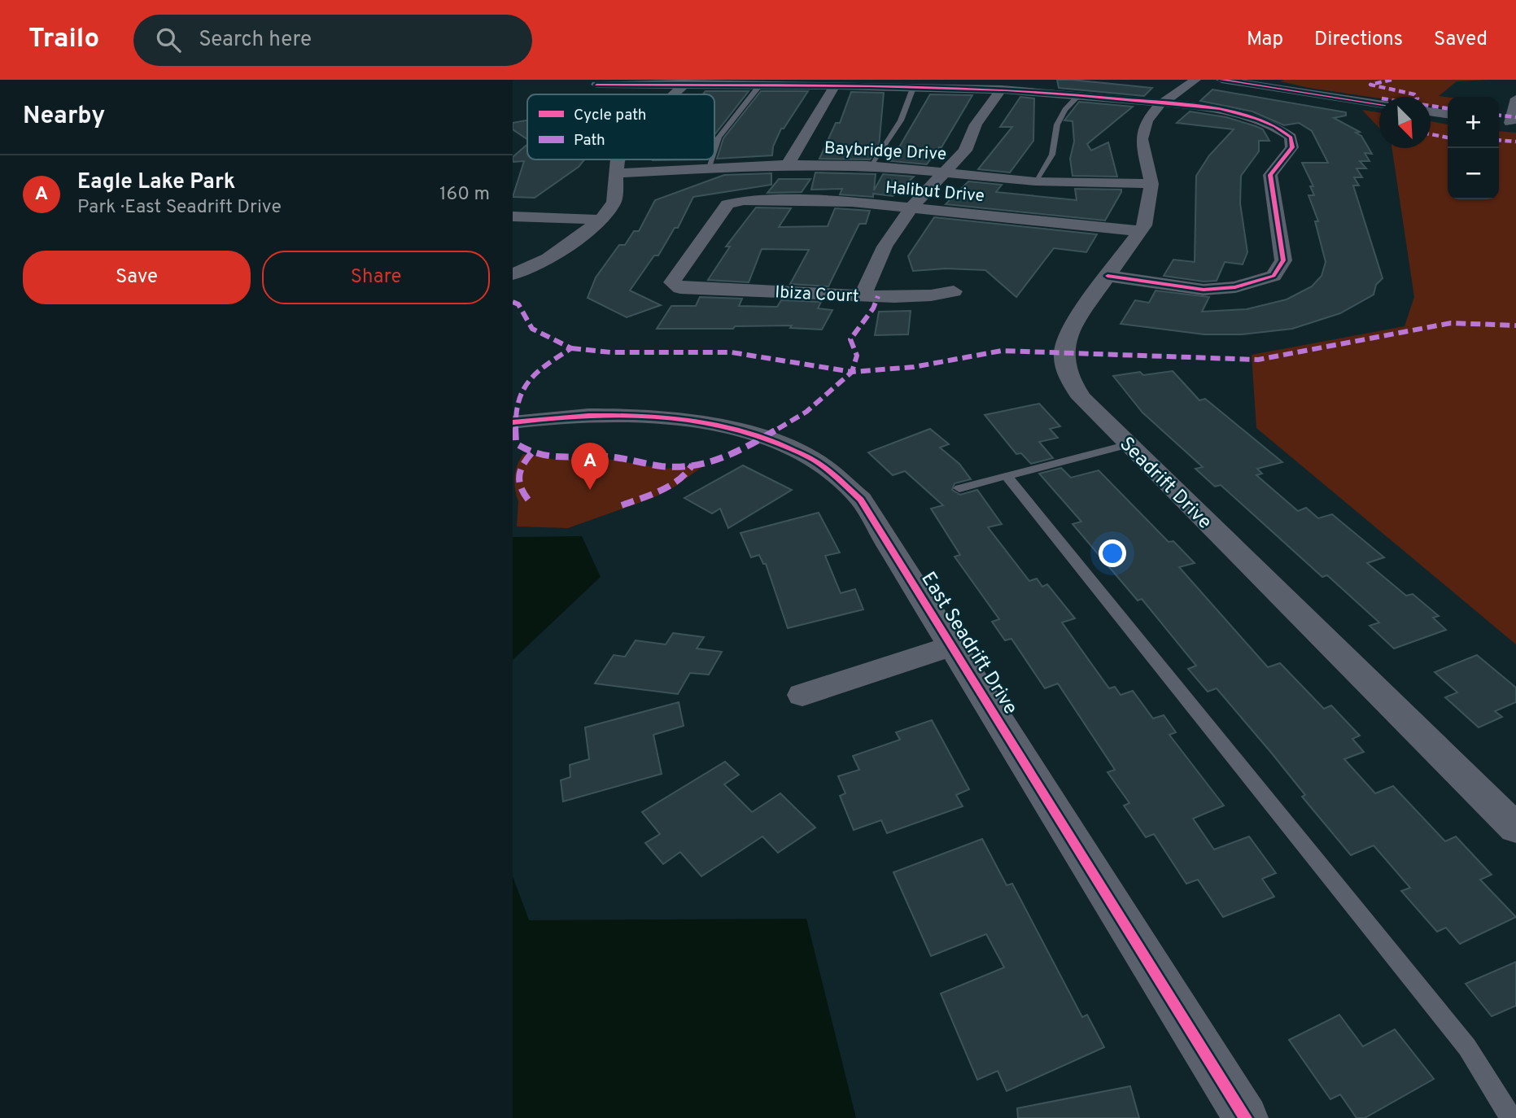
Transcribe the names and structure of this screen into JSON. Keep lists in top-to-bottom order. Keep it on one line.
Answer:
{"streets":{"street":["Baybridge Drive","Halibut Drive","Ibiza Court","Seadrift Drive","East Seadrift Drive"]},"crossings":[["Baybridge Drive","Seadrift Drive"],["Halibut Drive","Ibiza Court"],["Halibut Drive","Seadrift Drive"]],"legend":["Cycle path","Path"],"north":"bottom right","page":{"header":"Trailo","search":"Search here","nav":["Map","Directions","Saved"],"heading":"Nearby","map_buttons":["+","−"],"list":[{"mark":"A","name":"Eagle Lake Park","note":"Park · East Seadrift Drive","value":"160 m"}],"buttons":["Save","Share"],"pins":"A"}}
